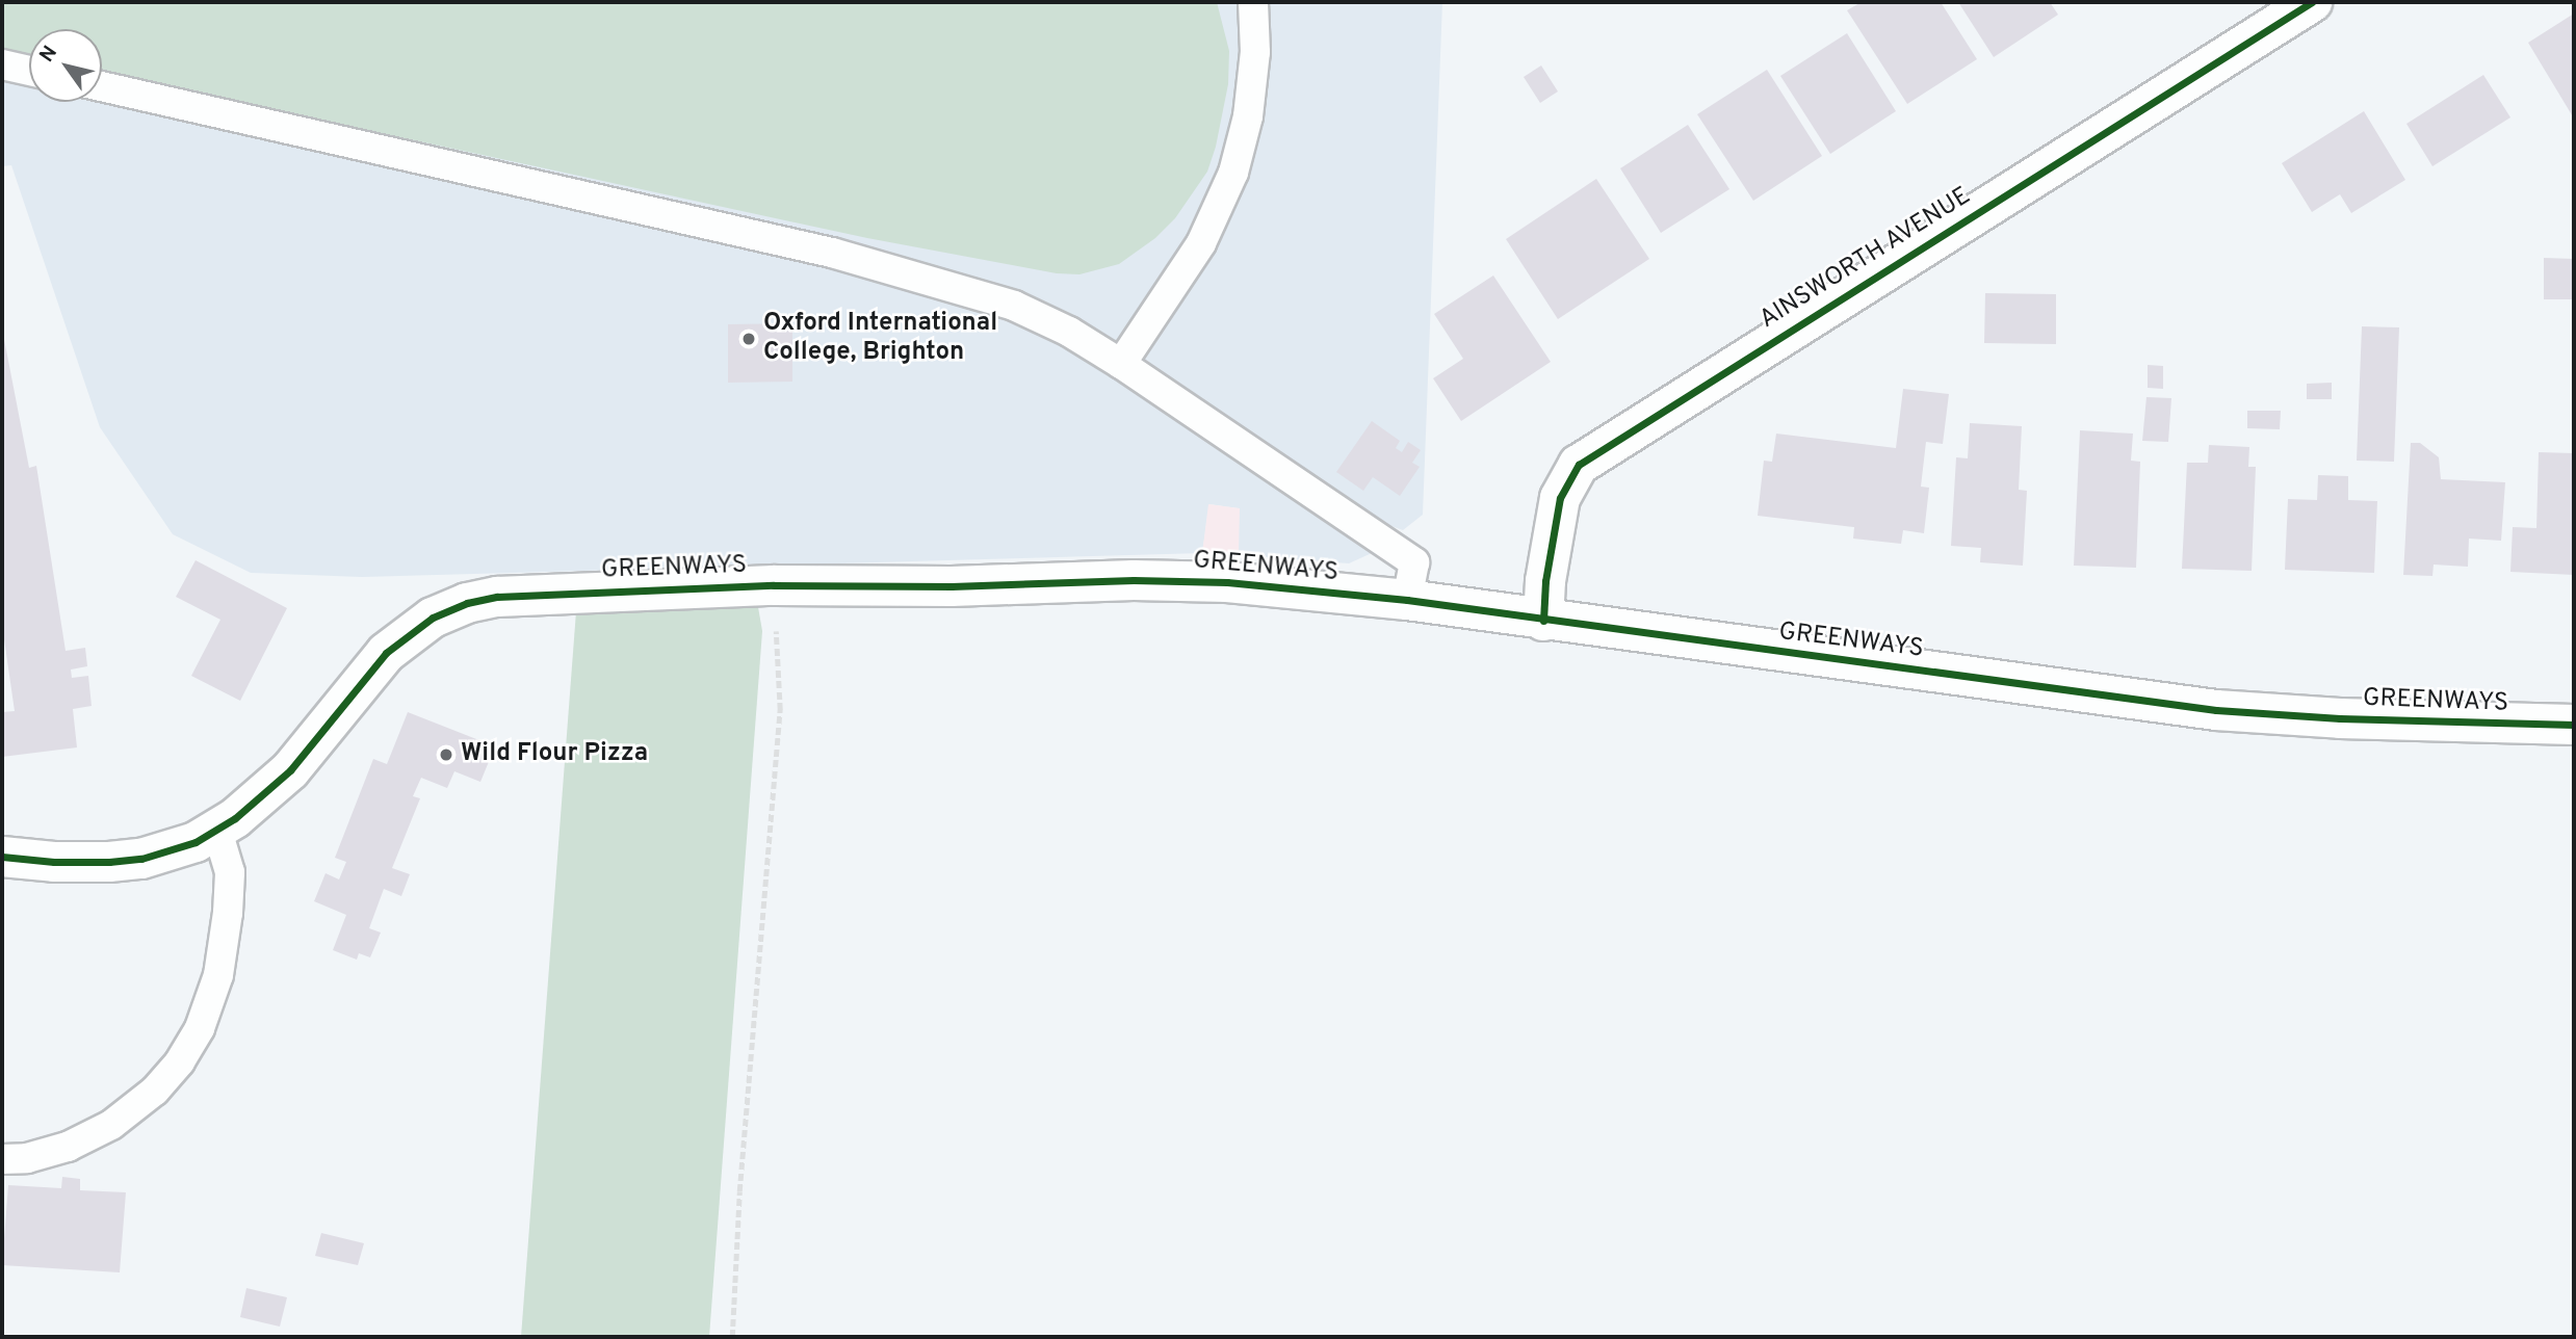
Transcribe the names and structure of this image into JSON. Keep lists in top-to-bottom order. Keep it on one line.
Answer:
{"streets":{"street":["AINSWORTH AVENUE","GREENWAYS"]},"crossings":[["AINSWORTH AVENUE","GREENWAYS"]],"places":["Oxford International College, Brighton","Wild Flour Pizza"],"north":"top left"}
